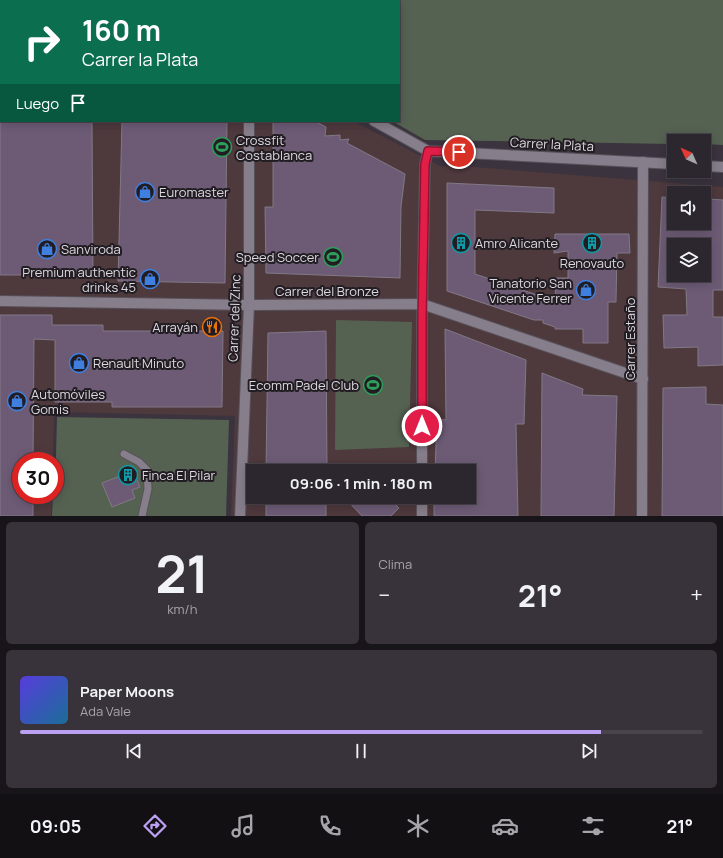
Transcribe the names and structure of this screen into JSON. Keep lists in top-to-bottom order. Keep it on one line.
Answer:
{"streets":{"street":["Carrer la Plata","Carrer del Bronze","Carrer del Zinc","Carrer Estaño"]},"crossings":[["Carrer la Plata","Carrer Estaño"],["Carrer del Bronze","Carrer del Zinc"],["Carrer del Bronze","Carrer Estaño"]],"places":{"sports":["Crossfit Costablanca","Speed Soccer","Ecomm Padel Club"],"shop":["Euromaster","Sanviroda","Premium authentic drinks 45","Tanatorio San Vicente Ferrer","Renault Minuto","Automóviles Gomis"],"building":["Amro Alicante","Renovauto","Finca El Pilar"],"restaurant":["Arrayán"]},"north":"top left","page":{"turn":["160 m","Carrer la Plata"],"then":"Luego","limit":"30","trip":"09:06 · 1 min · 180 m","tile":[["21","km/h"],"Clima"],"heat":["−","21°","+"],"song":["Paper Moons","Ada Vale"],"tabs":["09:05","21°"]}}
